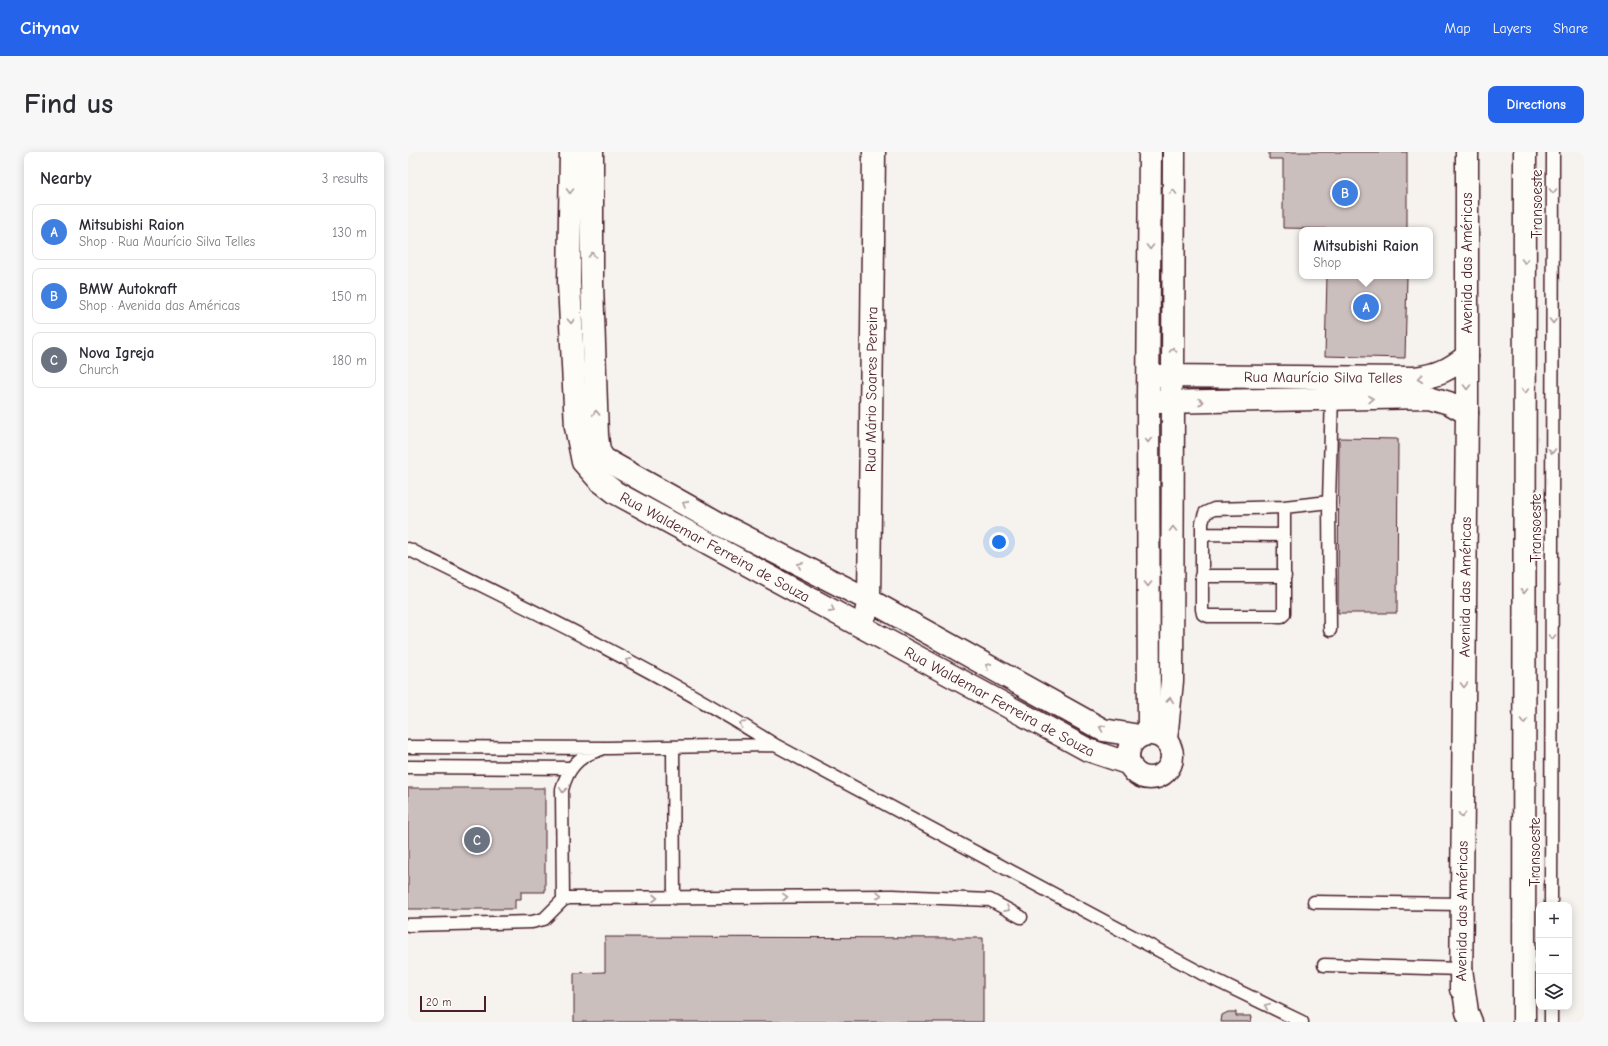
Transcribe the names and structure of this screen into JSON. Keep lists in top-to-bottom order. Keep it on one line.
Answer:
{"streets":{"main road":["Avenida das Américas","Rua Maurício Silva Telles","Rua Mário Soares Pereira","Rua Waldemar Ferreira de Souza"],"lane":["Transoeste"]},"crossings":[["Avenida das Américas","Rua Maurício Silva Telles"],["Rua Maurício Silva Telles","Rua Waldemar Ferreira de Souza"],["Rua Mário Soares Pereira","Rua Waldemar Ferreira de Souza"]],"one_way":["Transoeste"],"scale_bar":"20 m","page":{"header":"Citynav","nav":["Map","Layers","Share"],"buttons":"Directions","title":"Find us","heading":["Nearby","3 results"],"pins":["B","A","C"],"list":[{"mark":"A","name":"Mitsubishi Raion","note":"Shop · Rua Maurício Silva Telles","value":"130 m"},{"mark":"B","name":"BMW Autokraft","note":"Shop · Avenida das Américas","value":"150 m"},{"mark":"C","name":"Nova Igreja","note":"Church","value":"180 m"}],"popup":["Mitsubishi Raion","Shop"],"map_buttons":["+","−"],"scale":"20 m"}}
